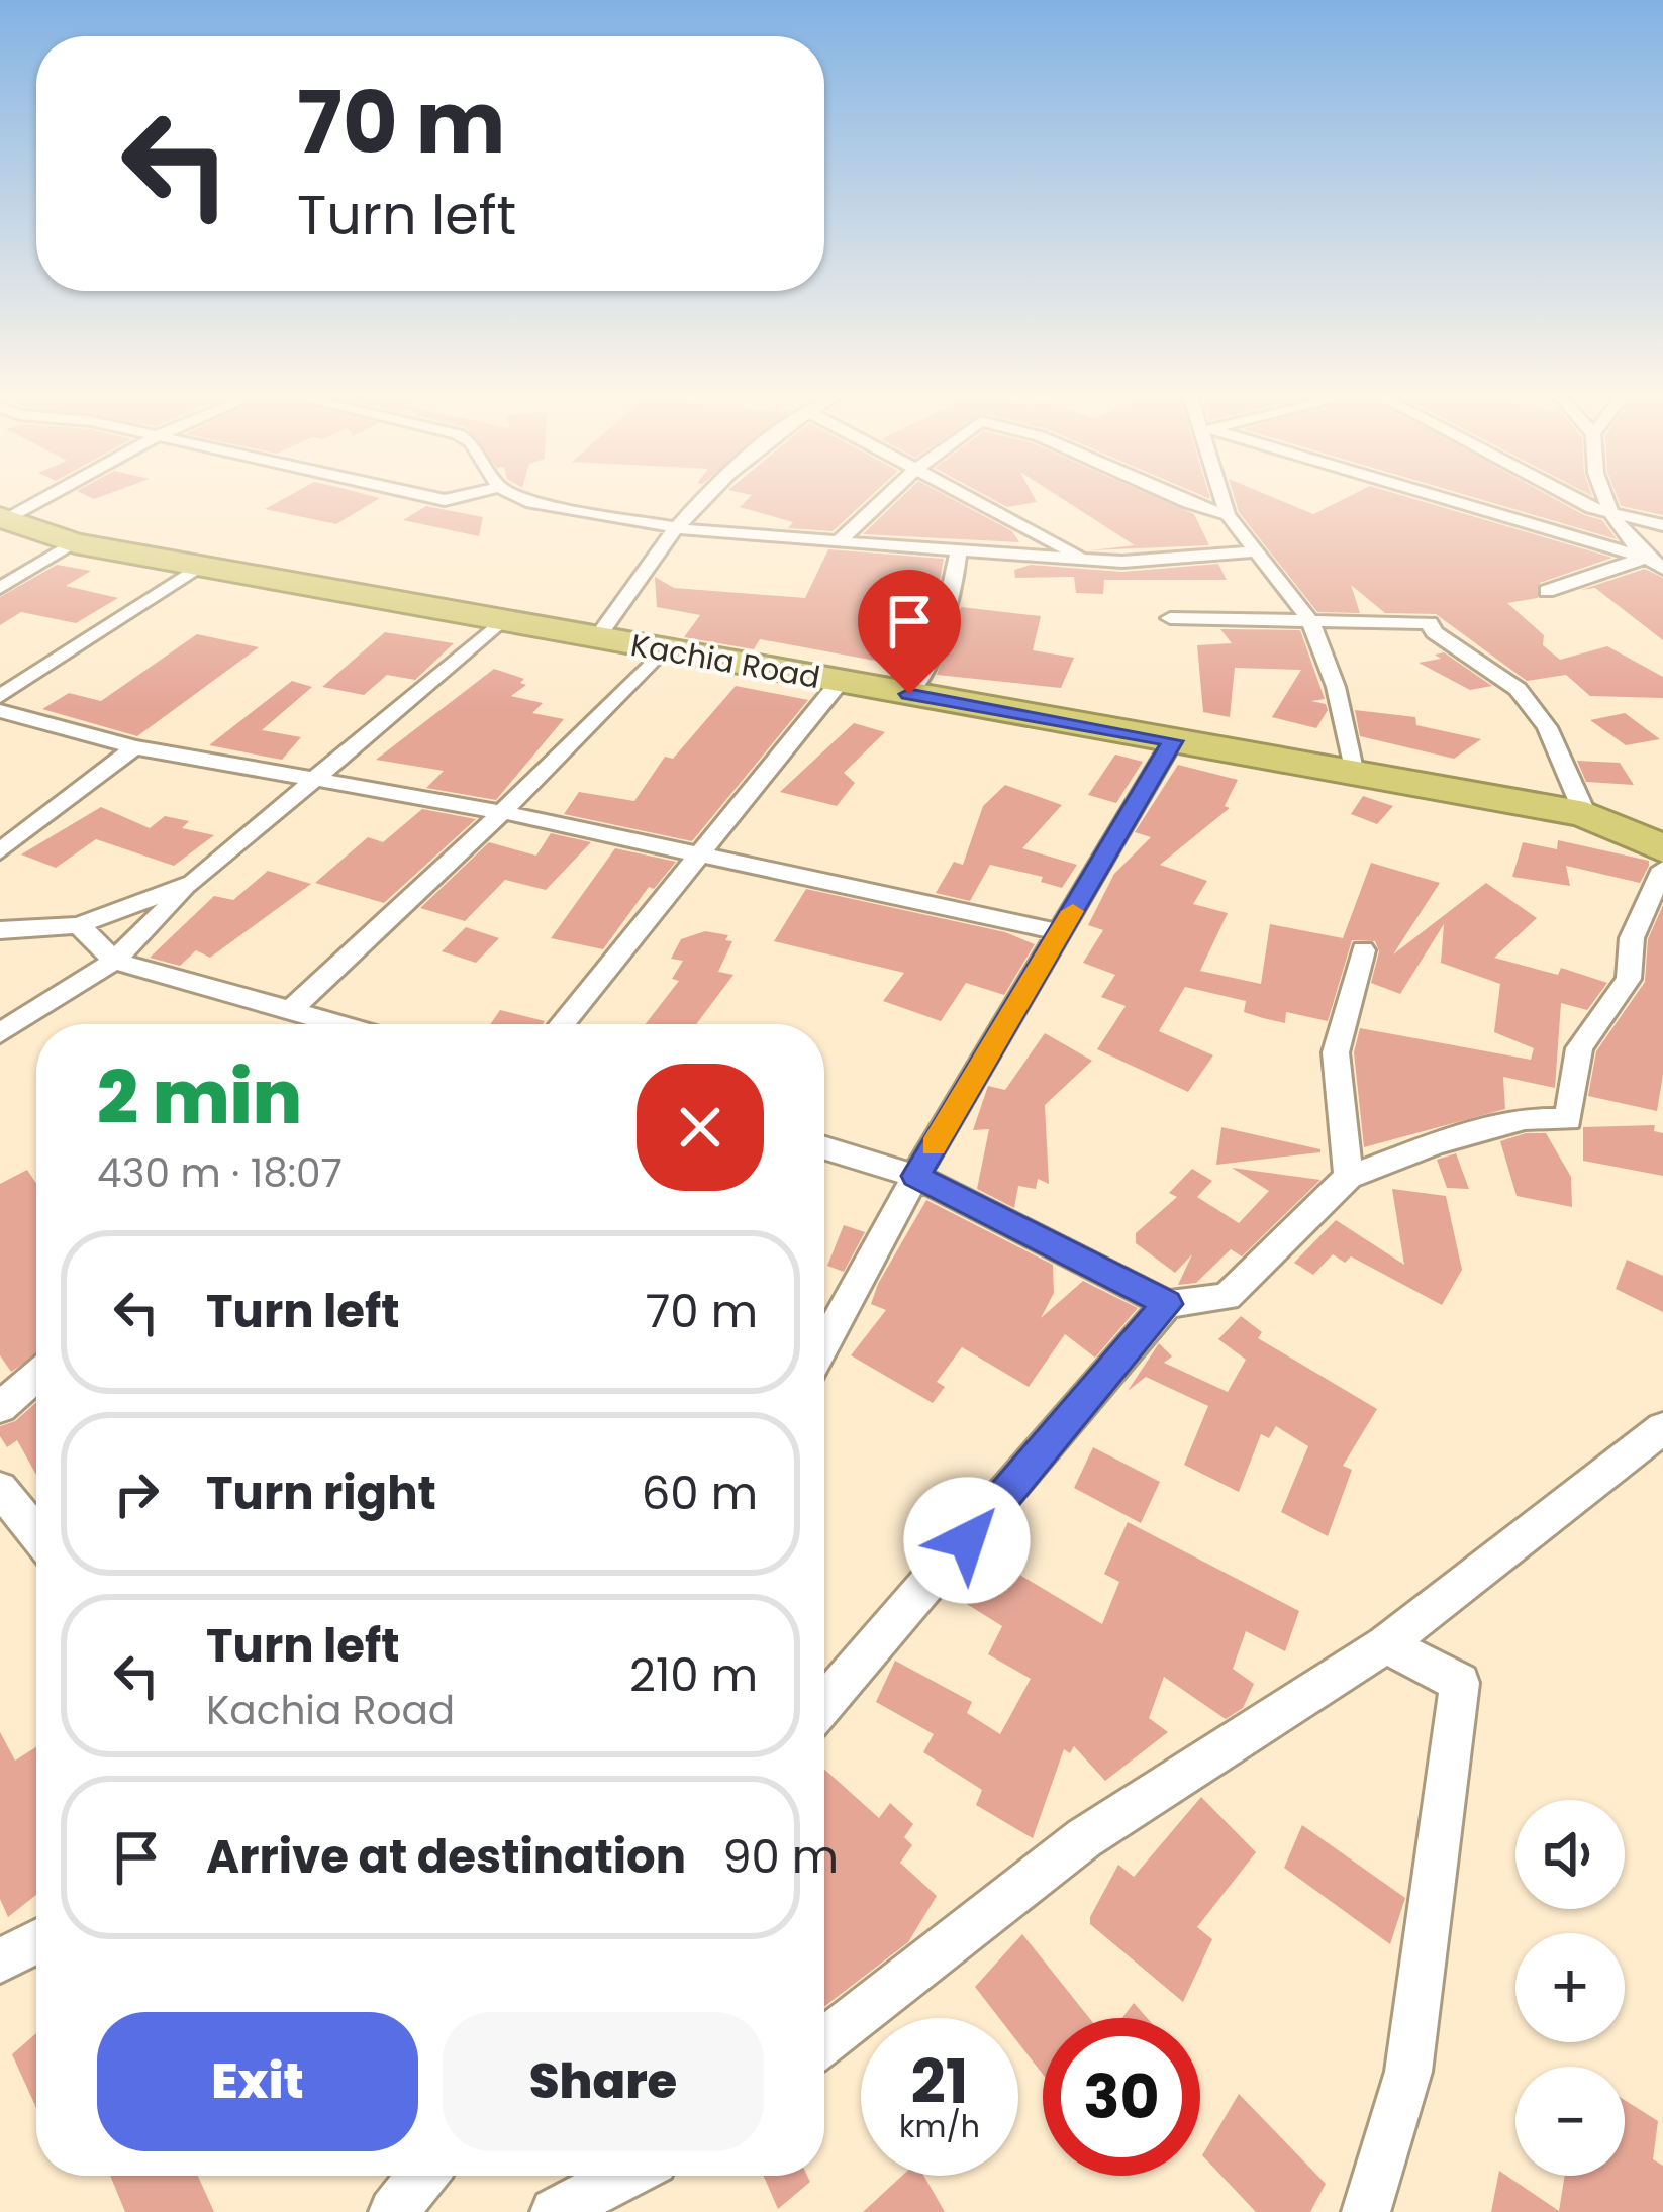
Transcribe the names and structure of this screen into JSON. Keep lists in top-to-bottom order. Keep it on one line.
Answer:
{"streets":{"highway":["Kachia Road"]},"page":{"turn":["70 m","Turn left"],"heading":["2 min","430 m · 18:07"],"list":[{"name":"Turn left","value":"70 m"},{"name":"Turn right","value":"60 m"},{"name":"Turn left","note":"Kachia Road","value":"210 m"},{"name":"Arrive at destination","value":"90 m"}],"map_buttons":["+","−"],"buttons":["Exit","Share"],"speed":"21 km/h","limit":"30"}}
